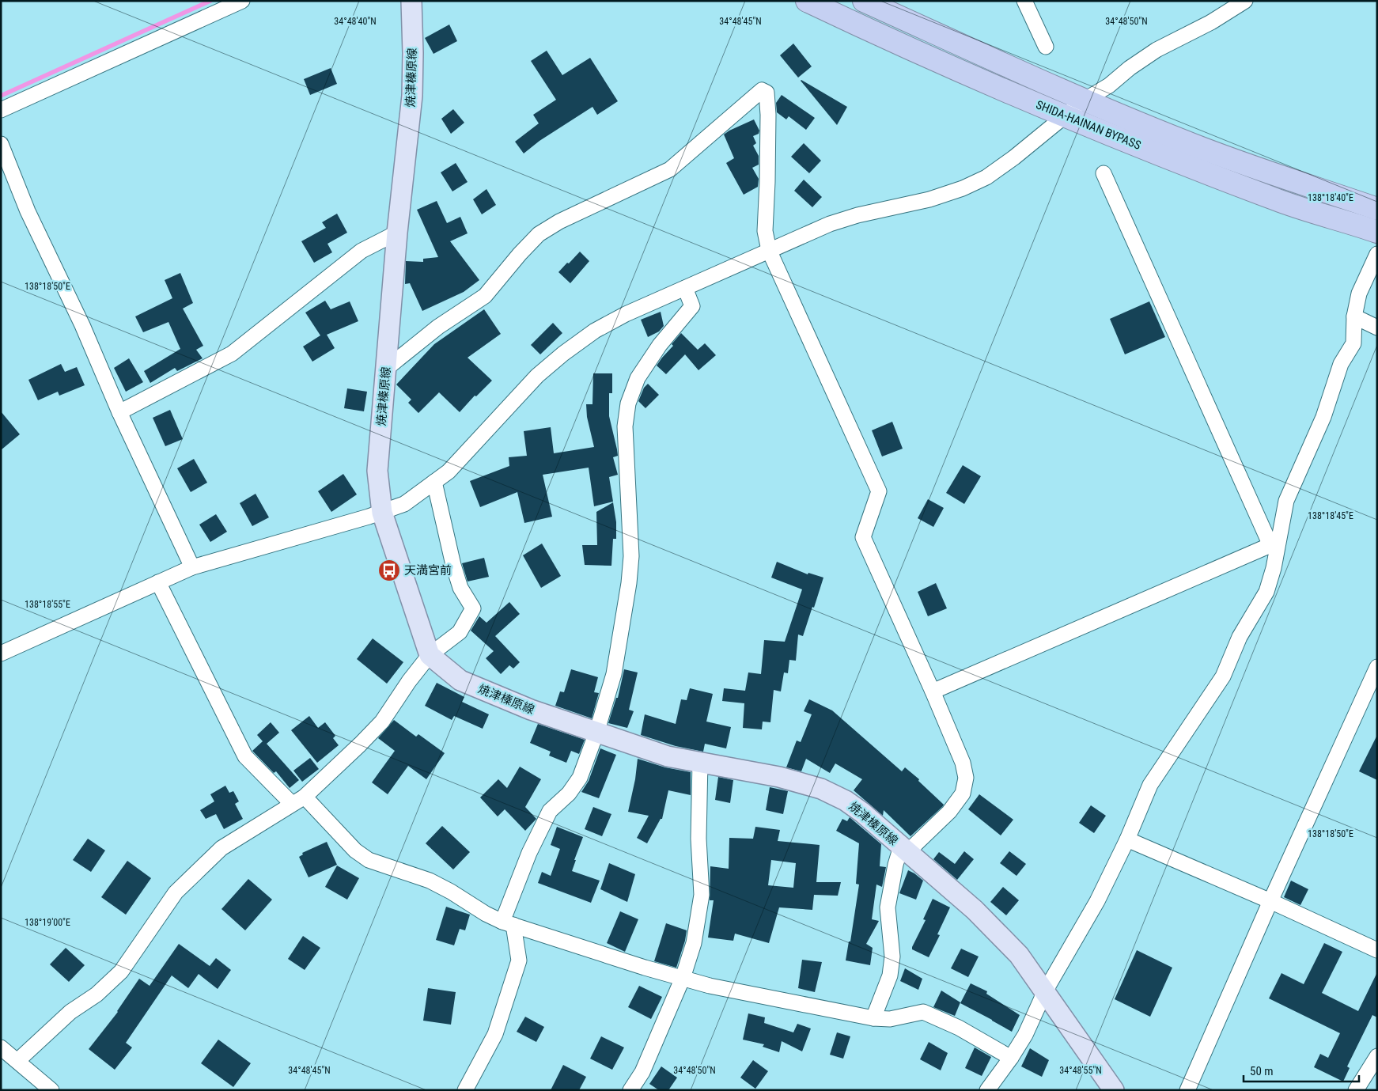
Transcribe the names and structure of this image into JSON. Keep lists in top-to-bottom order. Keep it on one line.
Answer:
{"streets":{"highway":["SHIDA-HAINAN BYPASS"],"main road":["焼津榛原線"]},"places":{"bus stop":["天満宮前"]},"scale_bar":"50 m","coordinates":["34°48'40\"N","34°48'45\"N","34°48'50\"N","138°18'40\"E","138°18'50\"E","138°18'45\"E","138°18'55\"E","138°19'00\"E","34°48'55\"N"]}
